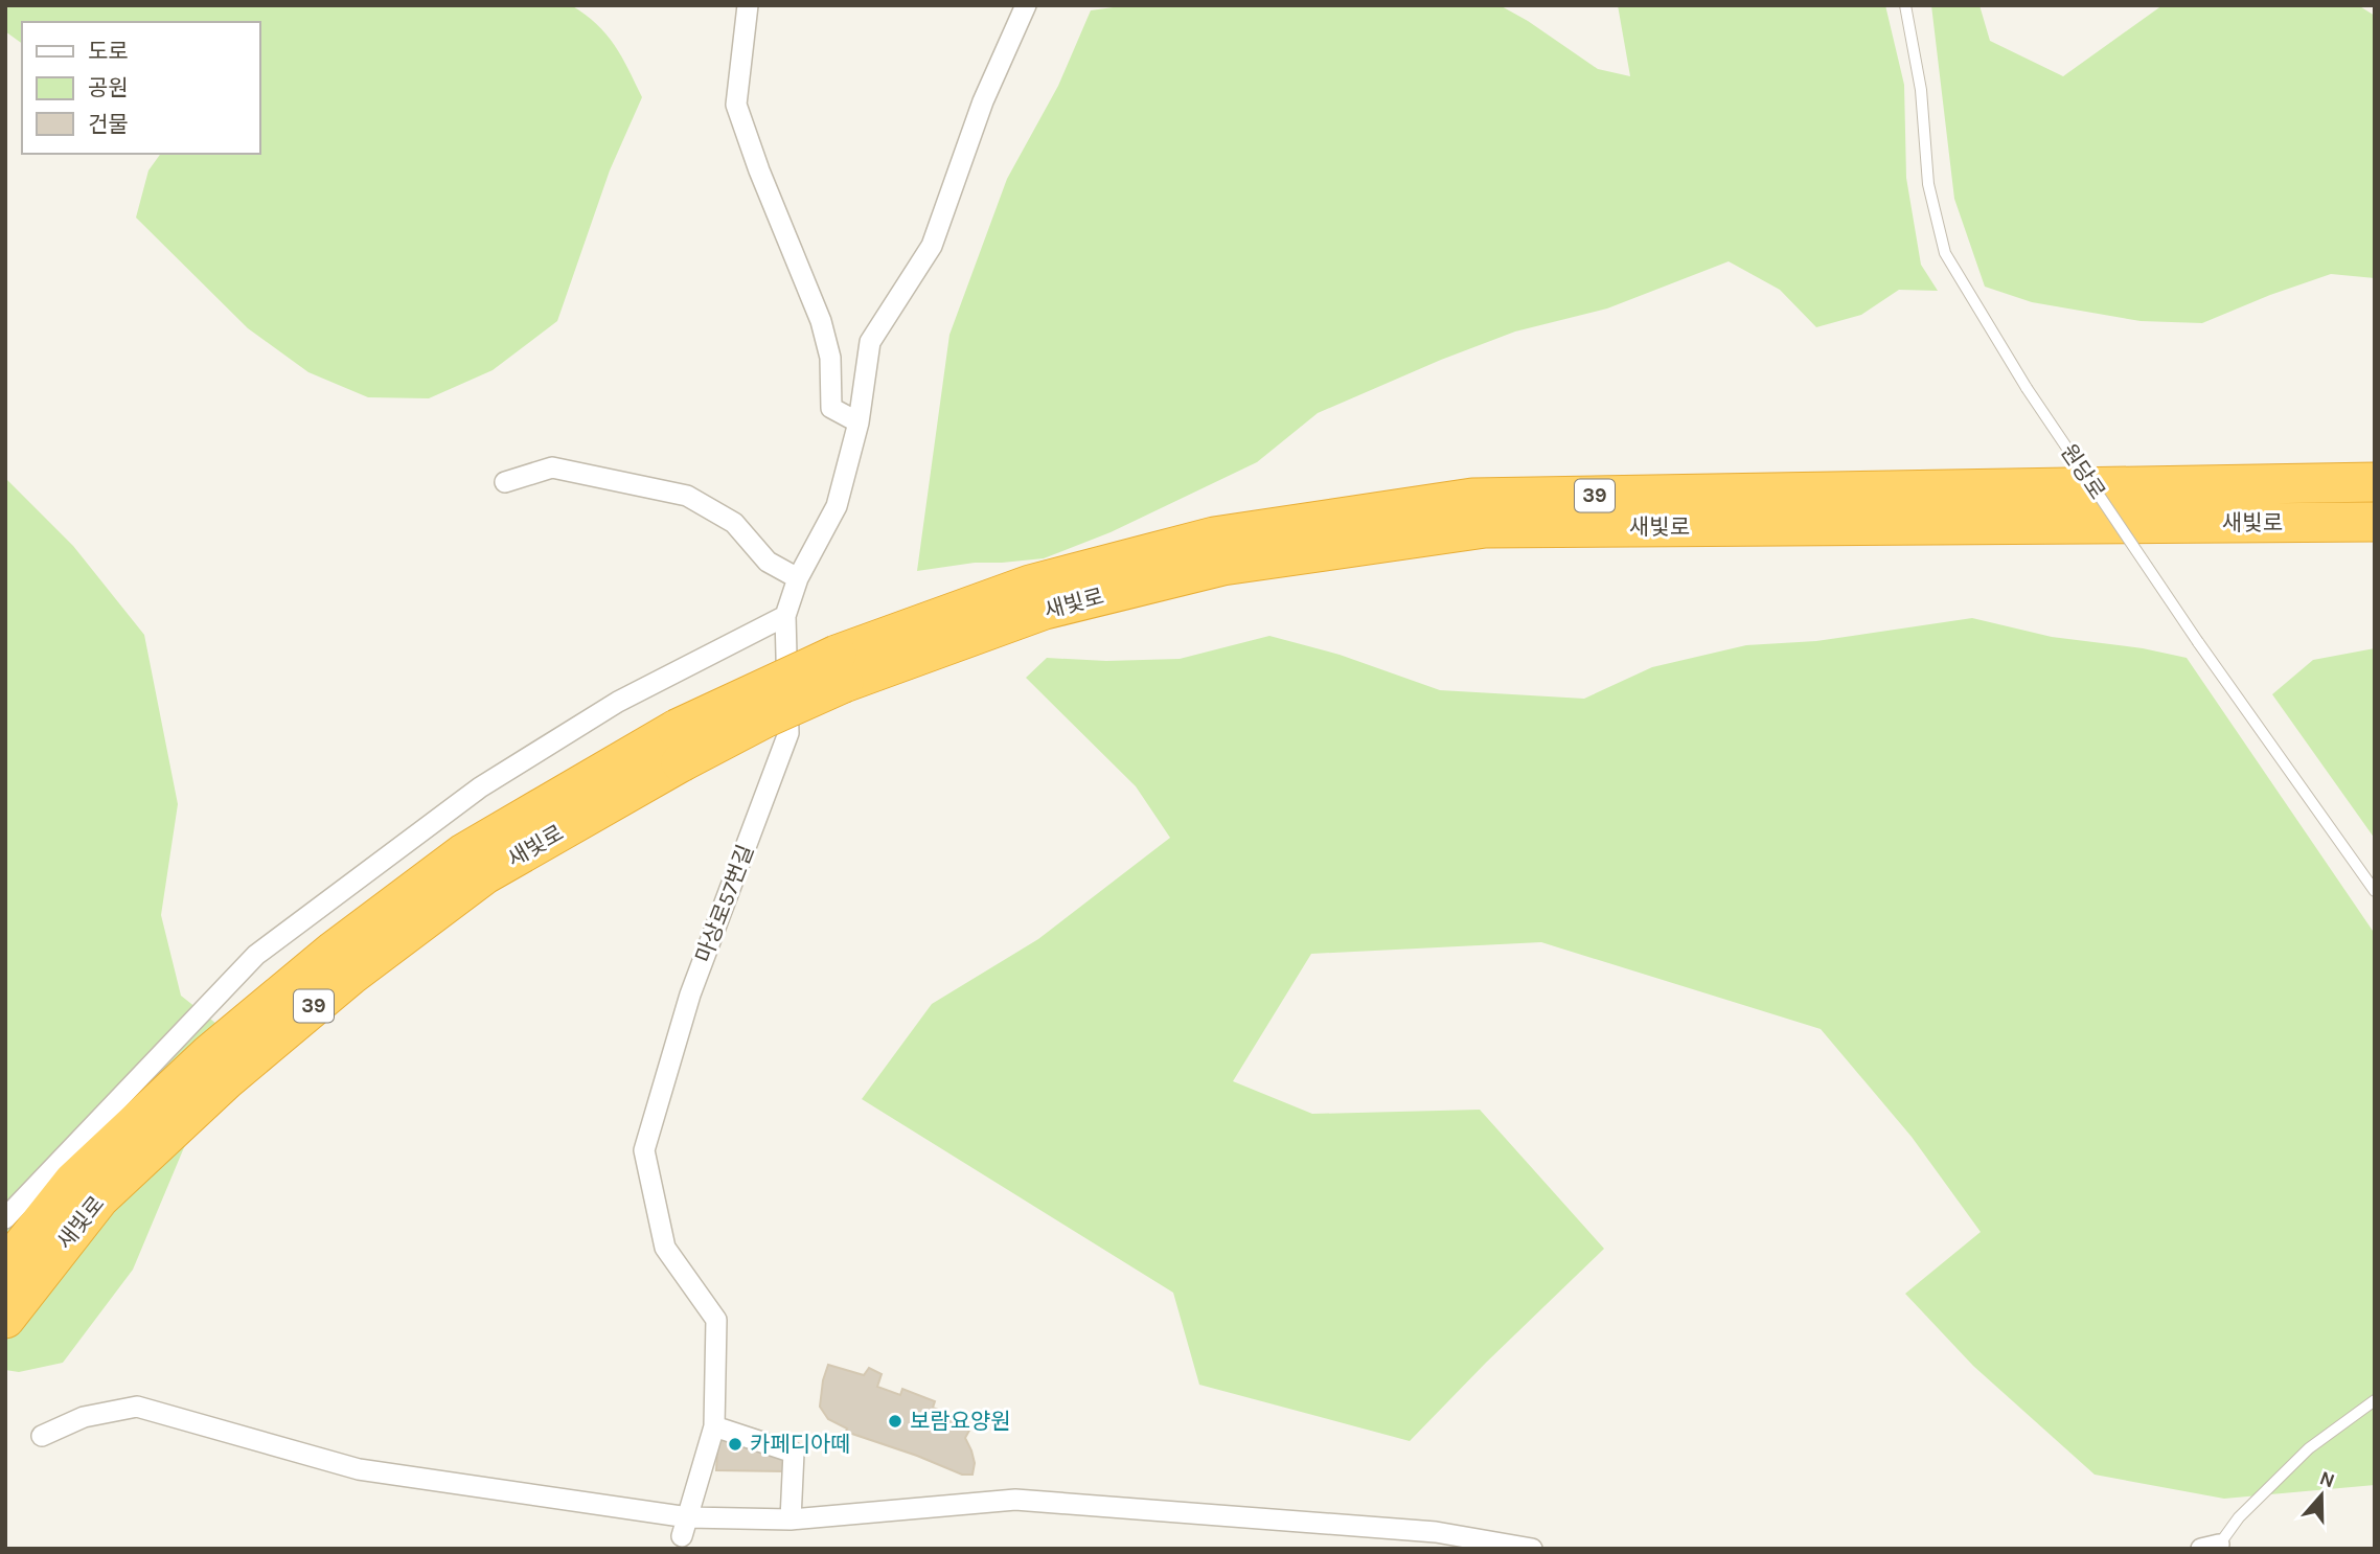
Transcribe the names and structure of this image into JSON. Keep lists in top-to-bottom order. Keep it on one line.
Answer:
{"streets":{"highway":["39","새빛로"],"street":["마상로57번길"],"lane":["원당로"]},"places":["보람요양원","카페디아떼"],"legend":["도로","공원","건물"],"north":"top"}
